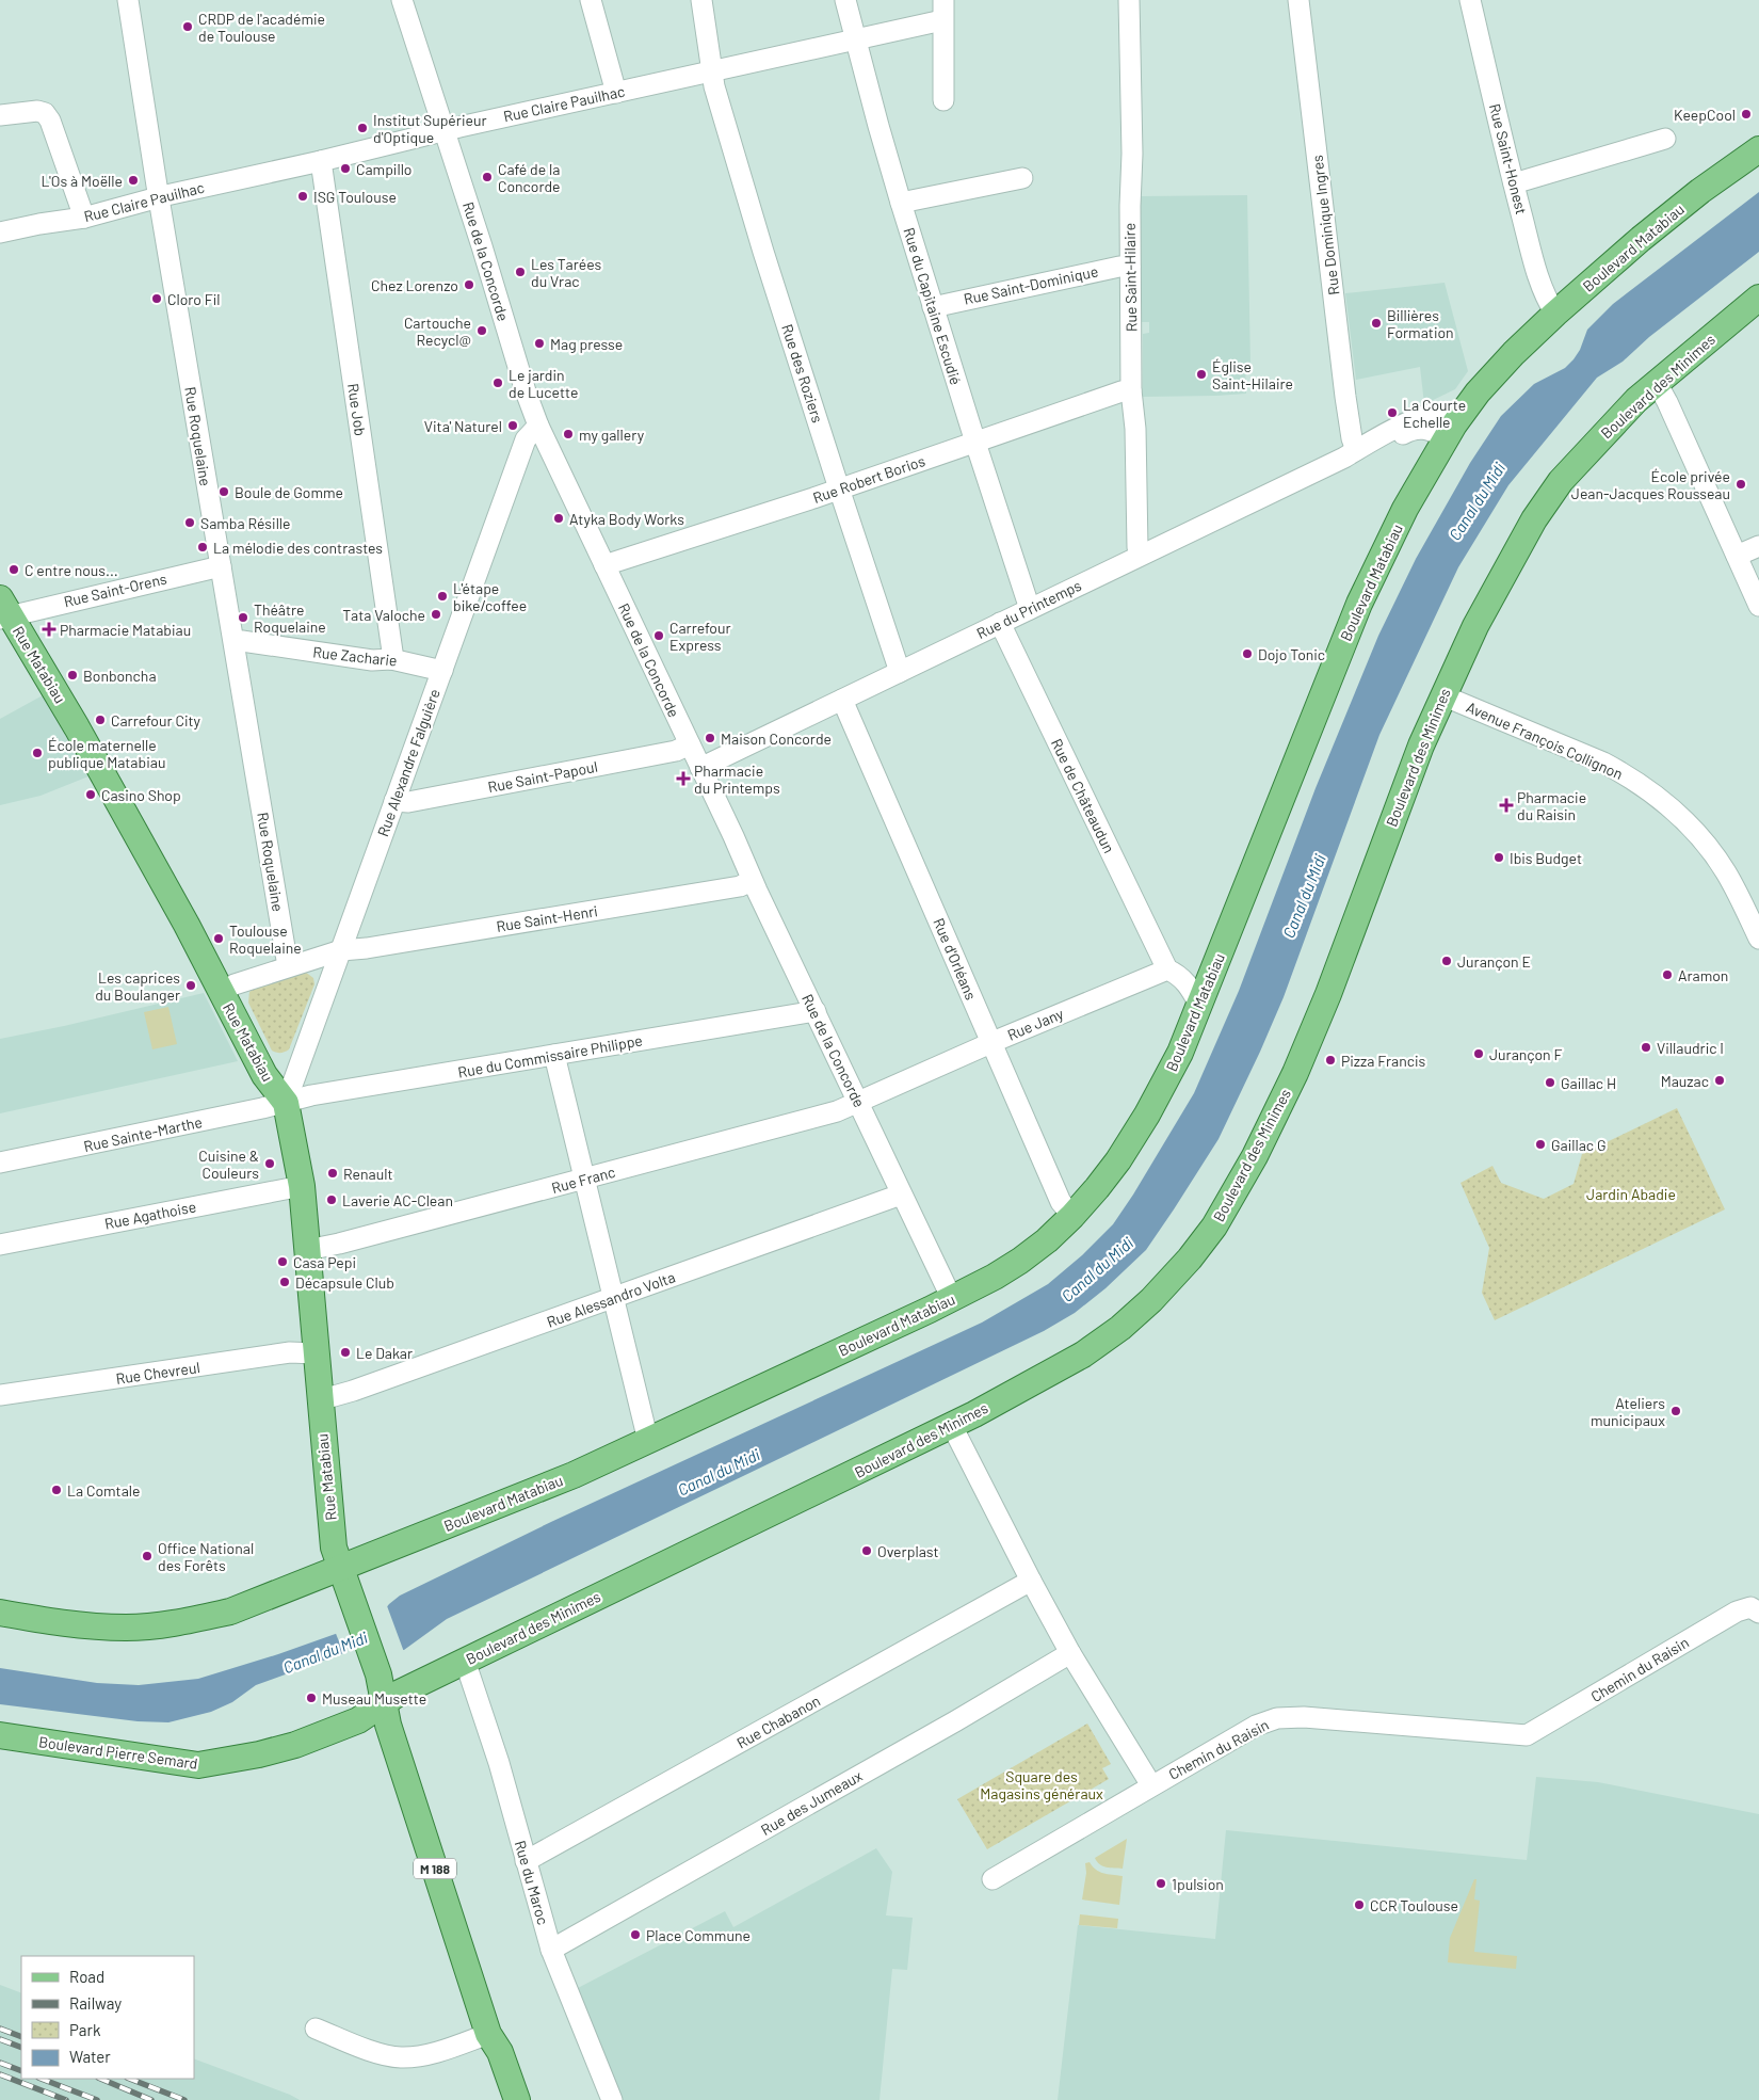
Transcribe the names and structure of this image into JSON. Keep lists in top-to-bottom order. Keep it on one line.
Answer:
{"streets":{"main road":["Boulevard Matabiau","Boulevard des Minimes","Rue Matabiau","Boulevard Pierre Semard","M 188"],"street":["Rue Claire Pauilhac","Rue Saint-Honest","Rue Dominique Ingres","Rue de la Concorde","Rue Saint-Hilaire","Rue Saint-Dominique","Rue du Capitaine Escudié","Rue des Roziers","Rue Job","Rue Roquelaine","Rue Robert Borios","Rue Saint-Orens","Rue du Printemps","Rue Zacharie","Avenue François Collignon","Rue Alexandre Falguière","Rue Saint-Papoul","Rue de Châteaudun","Rue Saint-Henri","Rue d'Orléans","Rue Jany","Rue du Commissaire Philippe","Rue Sainte-Marthe","Rue Franc","Rue Agathoise","Rue Alessandro Volta","Rue Chevreul","Chemin du Raisin","Rue Chabanon","Rue des Jumeaux","Rue du Maroc"]},"crossings":[["Rue Claire Pauilhac","Rue de la Concorde"],["Rue Claire Pauilhac","Rue du Capitaine Escudié"],["Rue Claire Pauilhac","Rue des Roziers"],["Rue Claire Pauilhac","Rue Job"],["Rue Claire Pauilhac","Rue Roquelaine"],["Rue Saint-Honest","Boulevard Matabiau"],["Rue Dominique Ingres","Rue du Printemps"],["Boulevard Matabiau","Rue de la Concorde"],["Boulevard Matabiau","Rue du Printemps"],["Boulevard Matabiau","Rue Matabiau"],["Boulevard Matabiau","Rue d'Orléans"],["Rue de la Concorde","Rue Robert Borios"],["Rue de la Concorde","Rue du Printemps"],["Rue de la Concorde","Rue Alexandre Falguière"],["Rue de la Concorde","Rue Saint-Papoul"],["Rue de la Concorde","Rue Saint-Henri"],["Rue de la Concorde","Rue Jany"],["Rue de la Concorde","Rue du Commissaire Philippe"],["Rue de la Concorde","Rue Franc"],["Rue de la Concorde","Rue Alessandro Volta"],["Rue Saint-Hilaire","Rue Saint-Dominique"],["Rue Saint-Hilaire","Rue Robert Borios"],["Rue Saint-Hilaire","Rue du Printemps"],["Rue Saint-Dominique","Rue du Capitaine Escudié"],["Rue du Capitaine Escudié","Rue Robert Borios"],["Rue du Capitaine Escudié","Rue du Printemps"],["Rue des Roziers","Rue Robert Borios"],["Rue des Roziers","Rue du Printemps"],["Boulevard des Minimes","Rue Matabiau"],["Boulevard des Minimes","Avenue François Collignon"],["Boulevard des Minimes","Chemin du Raisin"],["Boulevard des Minimes","Boulevard Pierre Semard"],["Boulevard des Minimes","M 188"],["Boulevard des Minimes","Rue du Maroc"],["Rue Job","Rue Zacharie"],["Rue Roquelaine","Rue Saint-Orens"],["Rue Roquelaine","Rue Zacharie"],["Rue Roquelaine","Rue Saint-Henri"],["Rue Saint-Orens","Rue Matabiau"],["Rue du Printemps","Rue de Châteaudun"],["Rue du Printemps","Rue d'Orléans"],["Rue Zacharie","Rue Alexandre Falguière"],["Rue Matabiau","Rue Alexandre Falguière"],["Rue Matabiau","Rue Saint-Henri"],["Rue Matabiau","Rue du Commissaire Philippe"],["Rue Matabiau","Rue Sainte-Marthe"],["Rue Matabiau","Rue Franc"],["Rue Matabiau","Rue Agathoise"],["Rue Matabiau","Rue Alessandro Volta"],["Rue Matabiau","Rue Chevreul"],["Rue Matabiau","Boulevard Pierre Semard"],["Rue Matabiau","M 188"],["Rue Alexandre Falguière","Rue Saint-Papoul"],["Rue Alexandre Falguière","Rue Saint-Henri"],["Rue Alexandre Falguière","Rue du Commissaire Philippe"],["Rue Alexandre Falguière","Rue Sainte-Marthe"],["Rue de Châteaudun","Rue Jany"],["Rue d'Orléans","Rue Jany"],["Rue Jany","Rue Franc"],["Rue du Commissaire Philippe","Rue Sainte-Marthe"],["Chemin du Raisin","Rue Chabanon"],["Chemin du Raisin","Rue des Jumeaux"],["Rue Chabanon","Rue du Maroc"],["Boulevard Pierre Semard","M 188"],["Rue des Jumeaux","Rue du Maroc"]],"water":["Canal du Midi"],"parks":["Jardin Abadie","Square des Magasins généraux"],"places":{"other":["CRDP de l'académie de Toulouse","KeepCool","Institut Supérieur d'Optique","Campillo","Café de la Concorde","L'Os à Moëlle","ISG Toulouse","Les Tarées du Vrac","Chez Lorenzo","Cloro Fil","Billières Formation","Cartouche Recycl@","Mag presse","Église Saint-Hilaire","Le jardin de Lucette","La Courte Echelle","Vita' Naturel","my gallery","École privée Jean-Jacques Rousseau","Boule de Gomme","Atyka Body Works","Samba Résille","La mélodie des contrastes","C entre nous...","L'étape bike/coffee","Tata Valoche","Théâtre Roquelaine","Carrefour Express","Dojo Tonic","Bonboncha","Carrefour City","Maison Concorde","École maternelle publique Matabiau","Casino Shop","Ibis Budget","Toulouse Roquelaine","Jurançon E","Aramon","Les caprices du Boulanger","Villaudric I","Jurançon F","Pizza Francis","Mauzac","Gaillac H","Gaillac G","Cuisine & Couleurs","Renault","Laverie AC-Clean","Casa Pepi","Décapsule Club","Le Dakar","Ateliers municipaux","La Comtale","Overplast","Office National des Forêts","Museau Musette","1pulsion","CCR Toulouse","Place Commune"],"health":["Pharmacie Matabiau","Pharmacie du Printemps","Pharmacie du Raisin"]},"legend":["Road","Railway","Park","Water"]}
